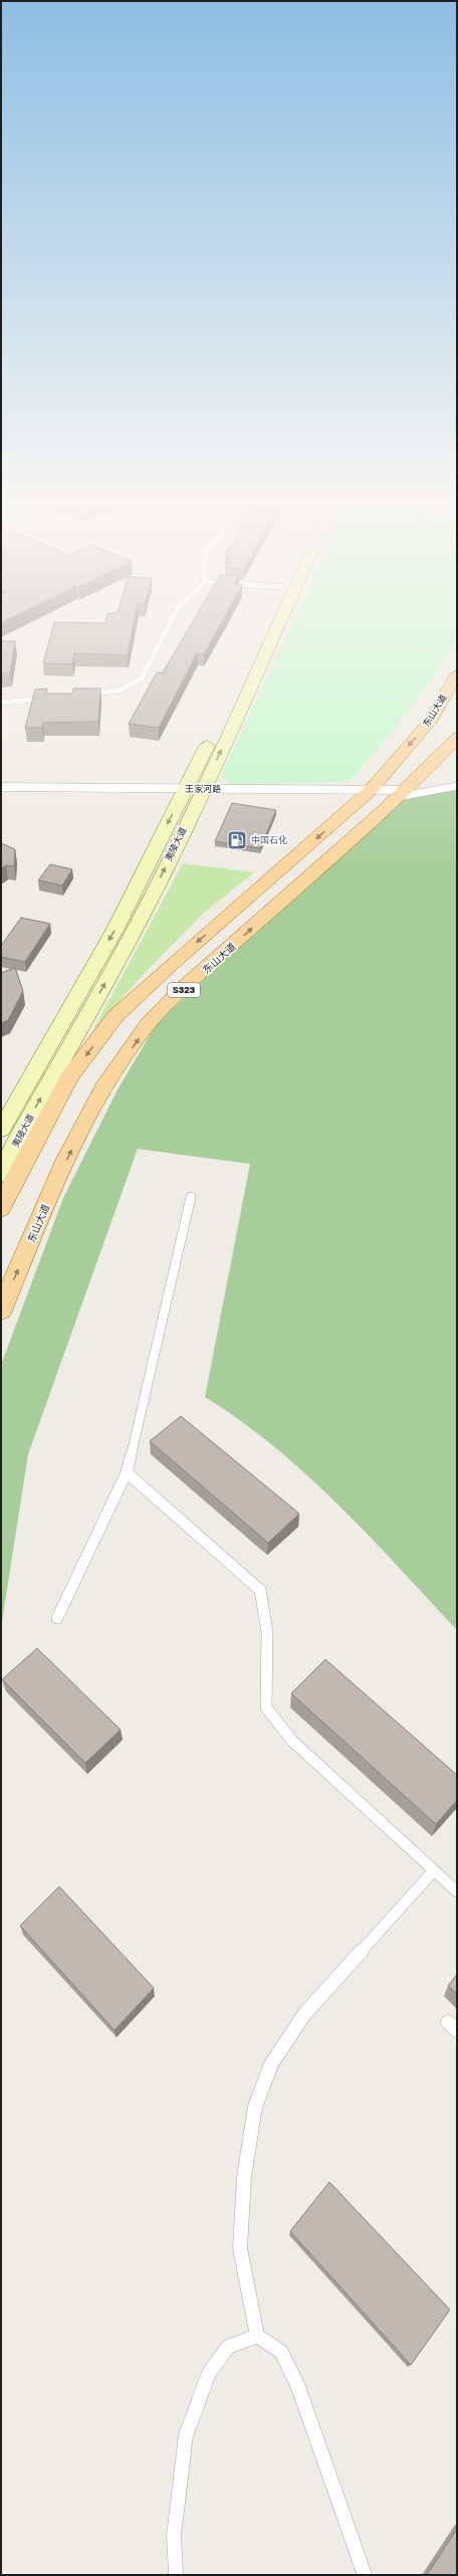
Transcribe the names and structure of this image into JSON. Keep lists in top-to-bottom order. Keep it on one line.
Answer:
{"streets":{"main road":["东山大道","夷陵大道","S323"],"street":["王家河路"]},"crossings":[["东山大道","王家河路"],["王家河路","夷陵大道"]],"places":{"fuel station":["中国石化"]}}
